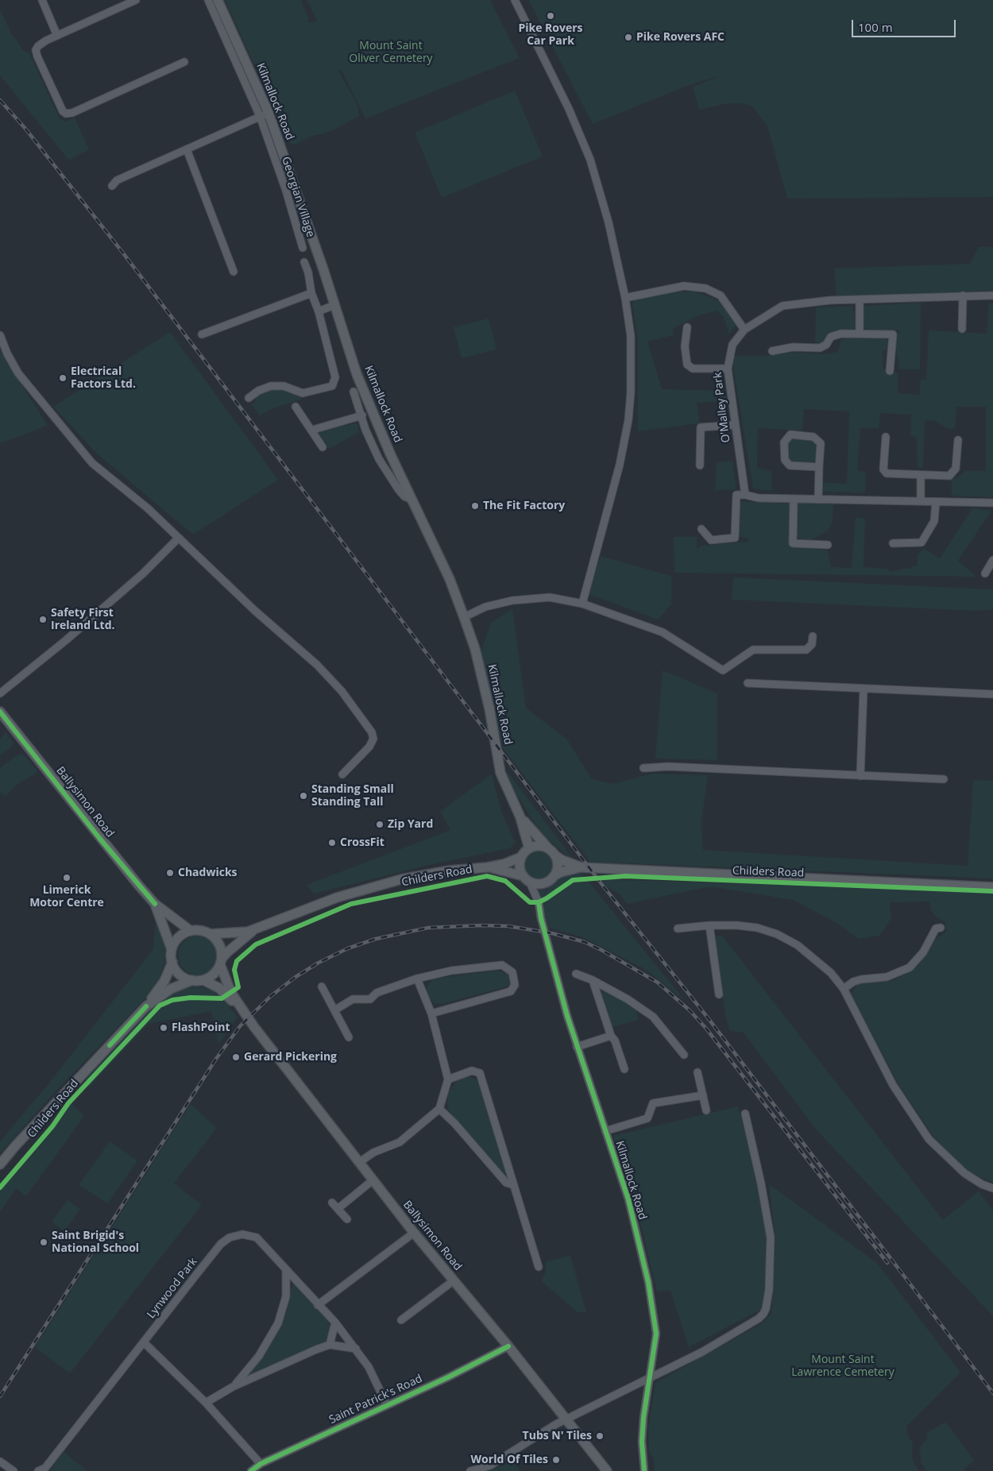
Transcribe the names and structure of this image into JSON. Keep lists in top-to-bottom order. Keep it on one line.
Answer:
{"streets":{"main road":["Kilmallock Road","Ballysimon Road","Childers Road"],"street":["Georgian Village","O'Malley Park","Lynwood Park","Saint Patrick's Road"]},"crossings":[["Kilmallock Road","Georgian Village"],["Kilmallock Road","Childers Road"],["Ballysimon Road","Childers Road"],["Ballysimon Road","Saint Patrick's Road"],["Lynwood Park","Saint Patrick's Road"]],"parks":["Mount Saint Oliver Cemetery","Mount Saint Lawrence Cemetery"],"places":["Pike Rovers Car Park","Pike Rovers AFC","Electrical Factors Ltd.","The Fit Factory","Safety First Ireland Ltd.","Standing Small Standing Tall","Zip Yard","CrossFit","Chadwicks","Limerick Motor Centre","FlashPoint","Gerard Pickering","Saint Brigid's National School","Tubs N' Tiles","World Of Tiles"],"scale_bar":"100 m"}
